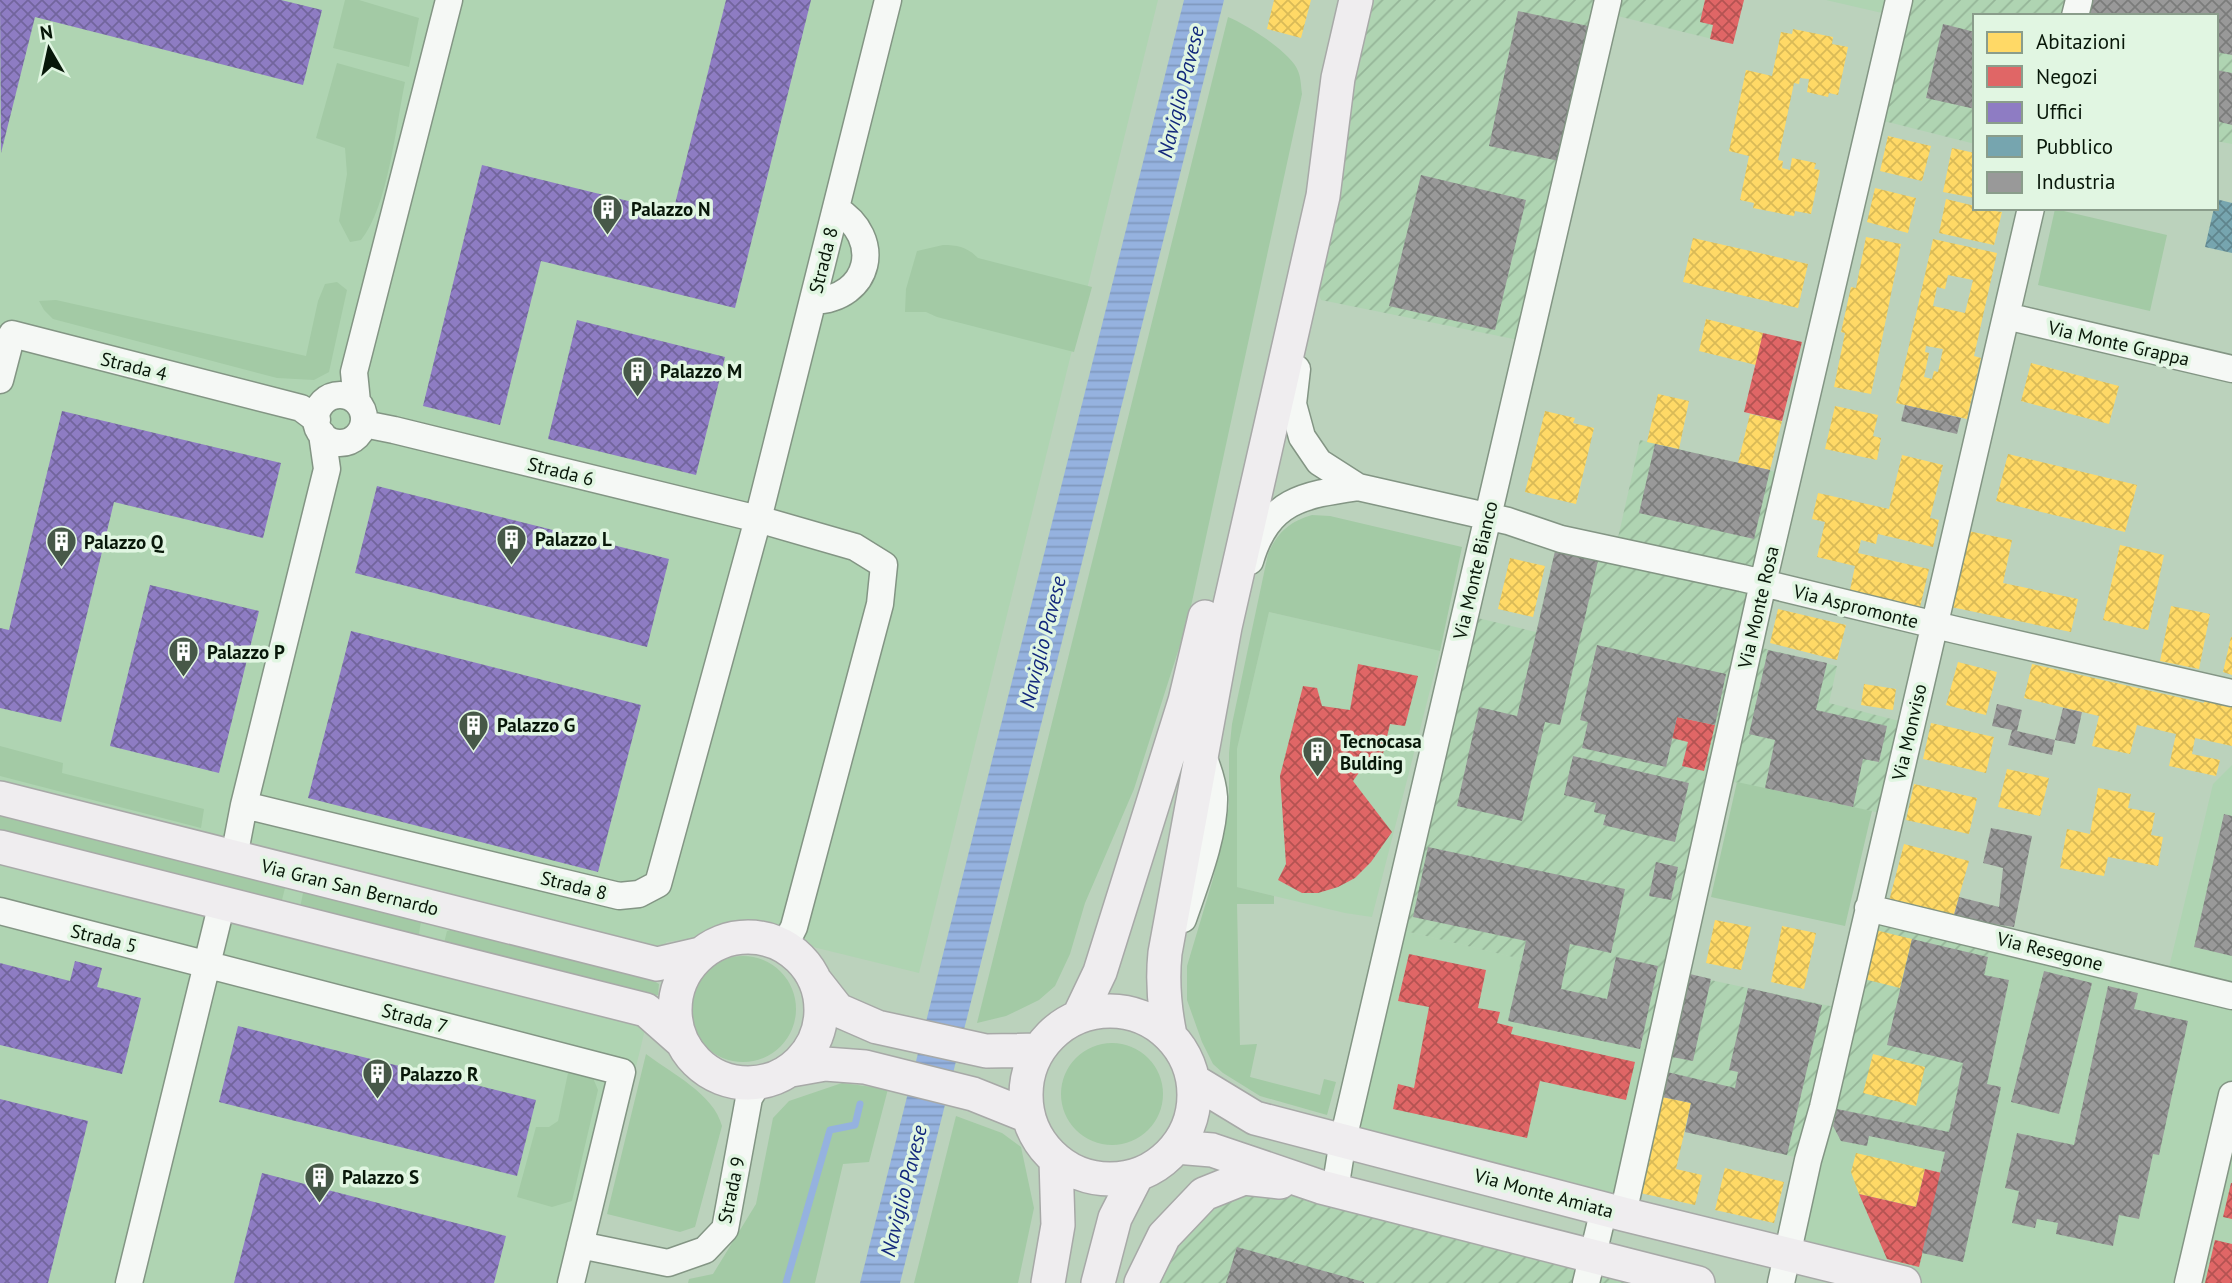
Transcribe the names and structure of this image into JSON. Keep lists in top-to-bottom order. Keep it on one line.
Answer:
{"streets":{"main road":["Via Gran San Bernardo","Via Monte Amiata"],"street":["Strada 8","Via Monte Grappa","Strada 4","Strada 6","Via Monte Bianco","Via Aspromonte","Via Monte Rosa","Via Monviso","Strada 5","Via Resegone","Strada 7","Strada 9"]},"crossings":[["Strada 8","Strada 6"],["Via Monte Grappa","Via Monviso"],["Strada 4","Strada 6"],["Via Monte Bianco","Via Aspromonte"],["Via Monte Bianco","Via Monte Amiata"],["Via Aspromonte","Via Monte Rosa"],["Via Aspromonte","Via Monviso"],["Via Monte Rosa","Via Monte Amiata"],["Via Monviso","Via Resegone"],["Via Monviso","Via Monte Amiata"],["Via Gran San Bernardo","Strada 9"],["Strada 5","Strada 7"],["Strada 7","Strada 9"]],"water":["Naviglio Pavese"],"places":{"building":["Palazzo N","Palazzo M","Palazzo L","Palazzo Q","Palazzo P","Palazzo G","Tecnocasa Bulding","Palazzo R","Palazzo S"]},"legend":["Abitazioni","Negozi","Uffici","Pubblico","Industria"],"north":"top"}
